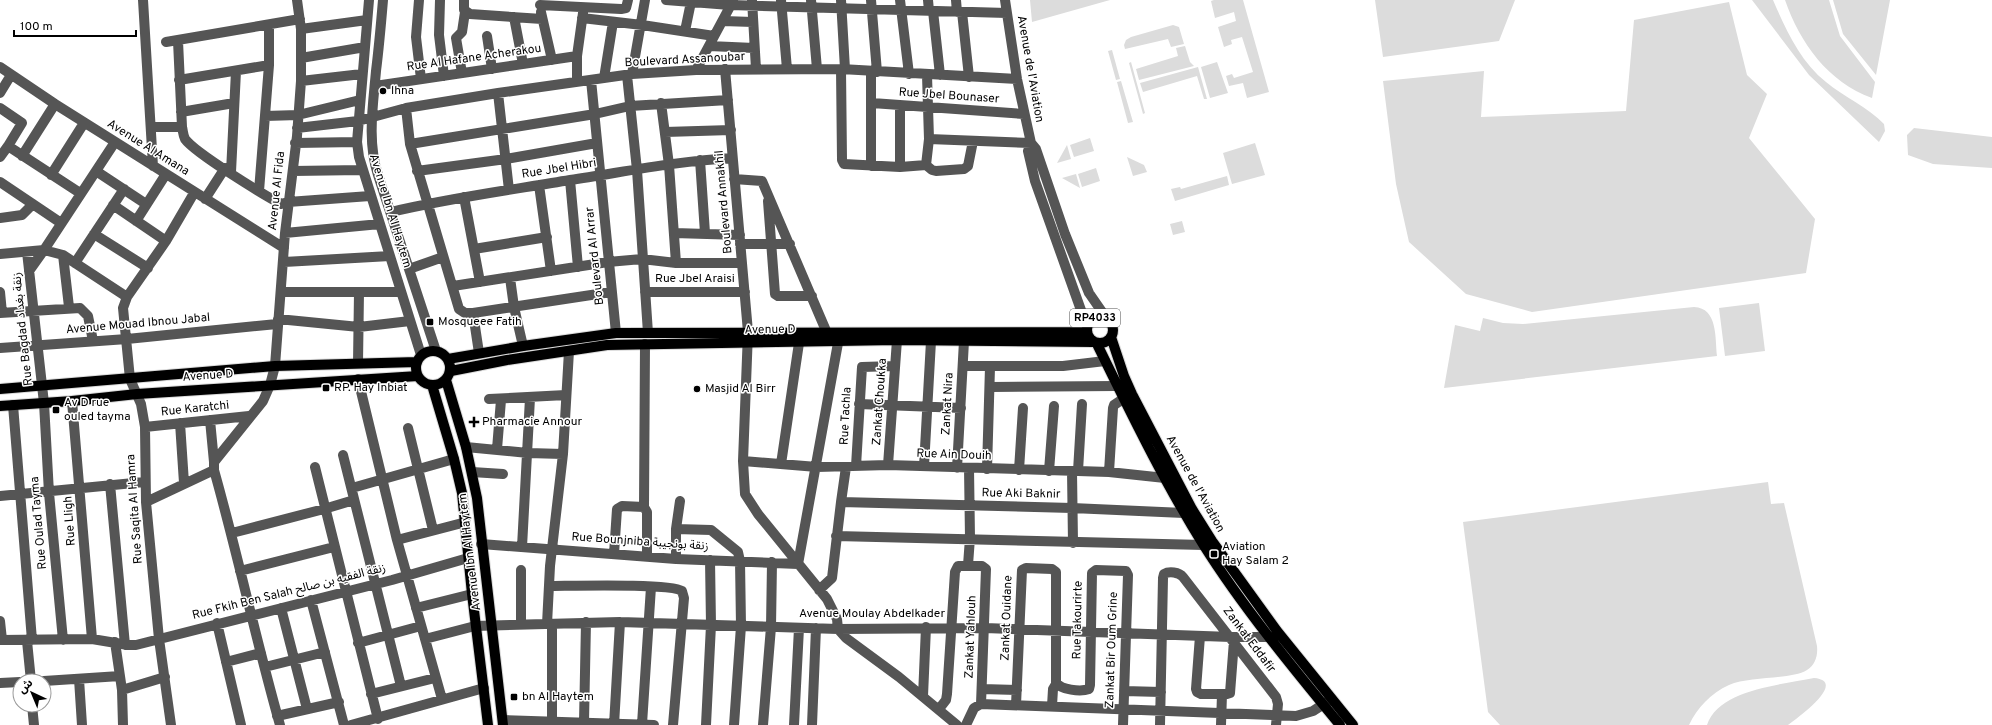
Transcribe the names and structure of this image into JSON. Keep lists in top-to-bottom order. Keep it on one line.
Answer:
{"streets":{"main road":["Avenue de l'Aviation","Avenue Ibn Al Haytem","RP4033","Avenue D"],"street":["Rue Al Hafane Acherakou","Boulevard Assanoubar","Rue Jbel Bounaser","Avenue Al Amana","Rue Jbel Hibri","Avenue Al Fida","Boulevard Annakhil","Boulevard Al Arrar","Rue Jbel Araisi","Avenue Mouad Ibnou Jabal","Rue Bagdad زنقة بغداد","Zankat Choukka","Zankat Nira","Rue Karatchi","Rue Tachla","Rue Ain Douih","Rue Aki Baknir","Rue Saqita Al Hamra","Rue Lligh","Rue Oulad Tayma","Rue Bounjniba زنقة بونجيبة","Rue Fkih Ben Salah زنقة الفقيه بن صالح","Avenue Moulay Abdelkader","Zankat Ouidane","Rue Takourirte","Zankat Yahlouh","Zankat Eddafir","Zankat Bir Oum Grine"]},"crossings":[["Rue Al Hafane Acherakou","Avenue Ibn Al Haytem"],["Boulevard Assanoubar","Avenue de l'Aviation"],["Boulevard Assanoubar","Avenue Al Fida"],["Boulevard Assanoubar","Boulevard Annakhil"],["Boulevard Assanoubar","Avenue Ibn Al Haytem"],["Boulevard Assanoubar","Boulevard Al Arrar"],["Avenue de l'Aviation","Rue Jbel Bounaser"],["Avenue de l'Aviation","RP4033"],["Avenue de l'Aviation","Avenue D"],["Avenue de l'Aviation","Rue Ain Douih"],["Avenue de l'Aviation","Rue Aki Baknir"],["Avenue de l'Aviation","Avenue Moulay Abdelkader"],["Avenue Al Amana","Avenue Al Fida"],["Rue Jbel Hibri","Boulevard Annakhil"],["Rue Jbel Hibri","Avenue Ibn Al Haytem"],["Rue Jbel Hibri","Boulevard Al Arrar"],["Avenue Al Fida","Avenue Mouad Ibnou Jabal"],["Avenue Al Fida","Avenue D"],["Avenue Al Fida","Rue Karatchi"],["Boulevard Annakhil","Rue Jbel Araisi"],["Boulevard Annakhil","Avenue D"],["Boulevard Annakhil","Rue Tachla"],["Boulevard Annakhil","Rue Ain Douih"],["Boulevard Annakhil","Rue Bounjniba زنقة بونجيبة"],["Boulevard Annakhil","Avenue Moulay Abdelkader"],["Avenue Ibn Al Haytem","Avenue Mouad Ibnou Jabal"],["Avenue Ibn Al Haytem","Avenue D"],["Avenue Ibn Al Haytem","Rue Bounjniba زنقة بونجيبة"],["Avenue Ibn Al Haytem","Rue Fkih Ben Salah زنقة الفقيه بن صالح"],["Avenue Ibn Al Haytem","Avenue Moulay Abdelkader"],["Boulevard Al Arrar","Avenue D"],["RP4033","Avenue D"],["Avenue Mouad Ibnou Jabal","Rue Bagdad زنقة بغداد"],["Rue Bagdad زنقة بغداد","Avenue D"],["Rue Bagdad زنقة بغداد","Rue Oulad Tayma"],["Avenue D","Zankat Choukka"],["Avenue D","Zankat Nira"],["Avenue D","Rue Saqita Al Hamra"],["Avenue D","Rue Lligh"],["Avenue D","Rue Oulad Tayma"],["Zankat Choukka","Rue Tachla"],["Zankat Choukka","Rue Ain Douih"],["Zankat Nira","Rue Ain Douih"],["Rue Karatchi","Rue Saqita Al Hamra"],["Rue Tachla","Rue Ain Douih"],["Rue Tachla","Rue Aki Baknir"],["Rue Saqita Al Hamra","Rue Fkih Ben Salah زنقة الفقيه بن صالح"],["Rue Lligh","Rue Fkih Ben Salah زنقة الفقيه بن صالح"],["Rue Oulad Tayma","Rue Fkih Ben Salah زنقة الفقيه بن صالح"],["Avenue Moulay Abdelkader","Zankat Ouidane"],["Avenue Moulay Abdelkader","Rue Takourirte"],["Avenue Moulay Abdelkader","Zankat Yahlouh"],["Avenue Moulay Abdelkader","Zankat Eddafir"],["Avenue Moulay Abdelkader","Zankat Bir Oum Grine"],["Rue Takourirte","Zankat Bir Oum Grine"]],"places":{"other":["lhna","Masjid Al Birr"],"transit":["Mosqueee Fatih","RP. Hay Inbiat","Av D rue ouled tayma","Aviation Hay Salam 2","bn Al Haytem"],"health":["Pharmacie Annour"]},"scale_bar":"100 m","north":"top left"}
